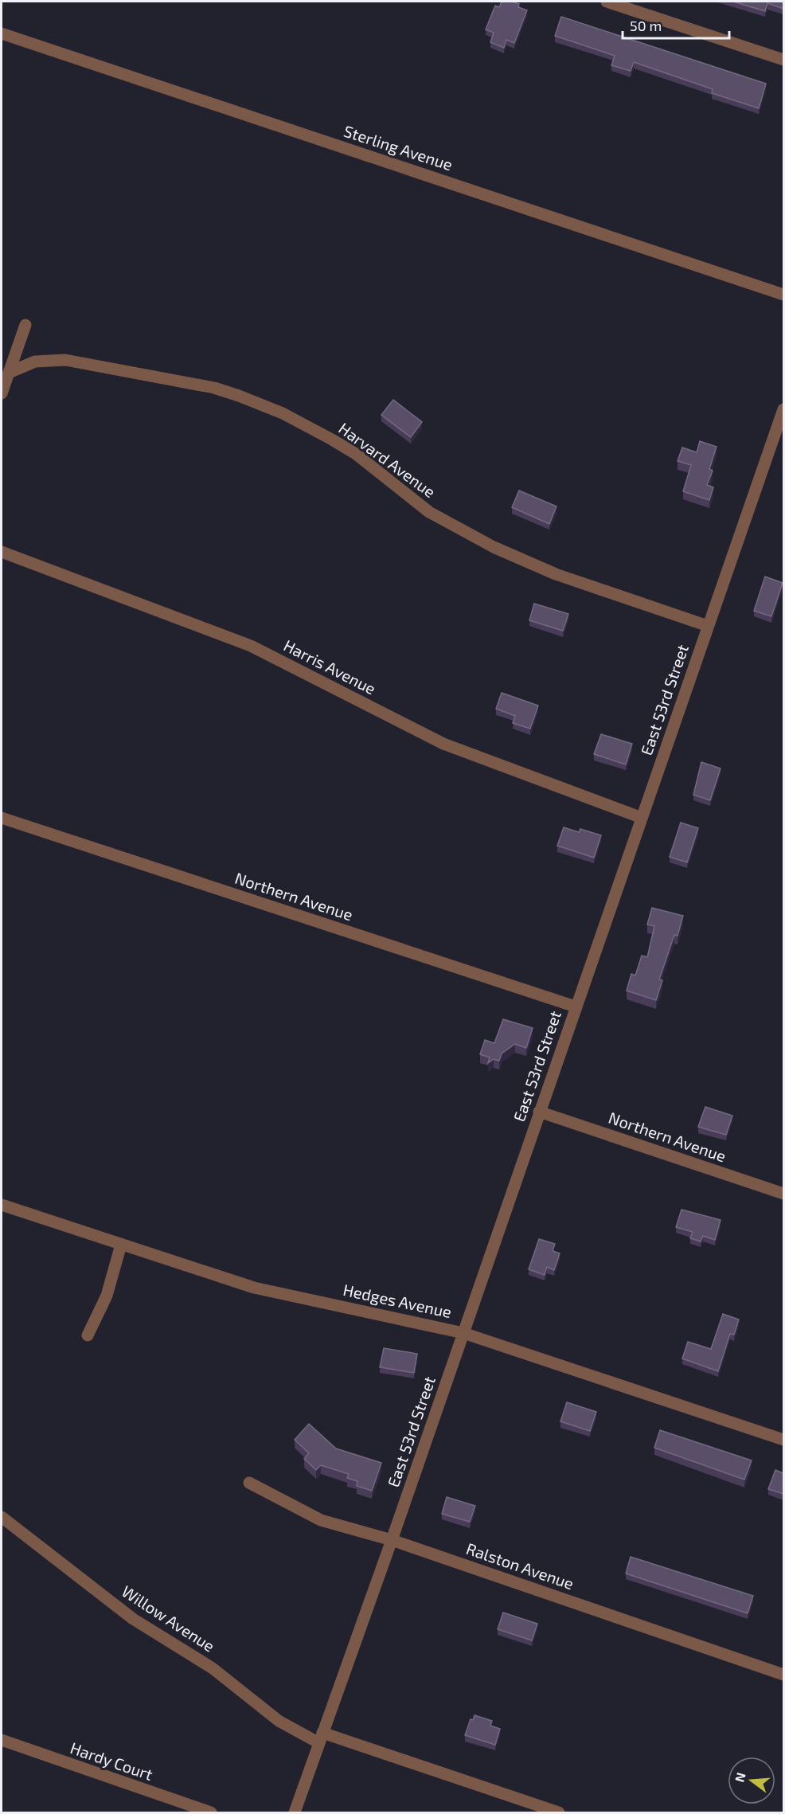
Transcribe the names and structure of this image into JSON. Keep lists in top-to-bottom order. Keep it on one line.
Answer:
{"streets":{"street":["Sterling Avenue","Harvard Avenue","Harris Avenue","East 53rd Street","Northern Avenue","Hedges Avenue","Ralston Avenue","Willow Avenue","Hardy Court"]},"crossings":[["Harvard Avenue","East 53rd Street"],["Harris Avenue","East 53rd Street"],["East 53rd Street","Northern Avenue"],["East 53rd Street","Hedges Avenue"],["East 53rd Street","Ralston Avenue"],["East 53rd Street","Willow Avenue"]],"scale_bar":"50 m","north":"left"}
